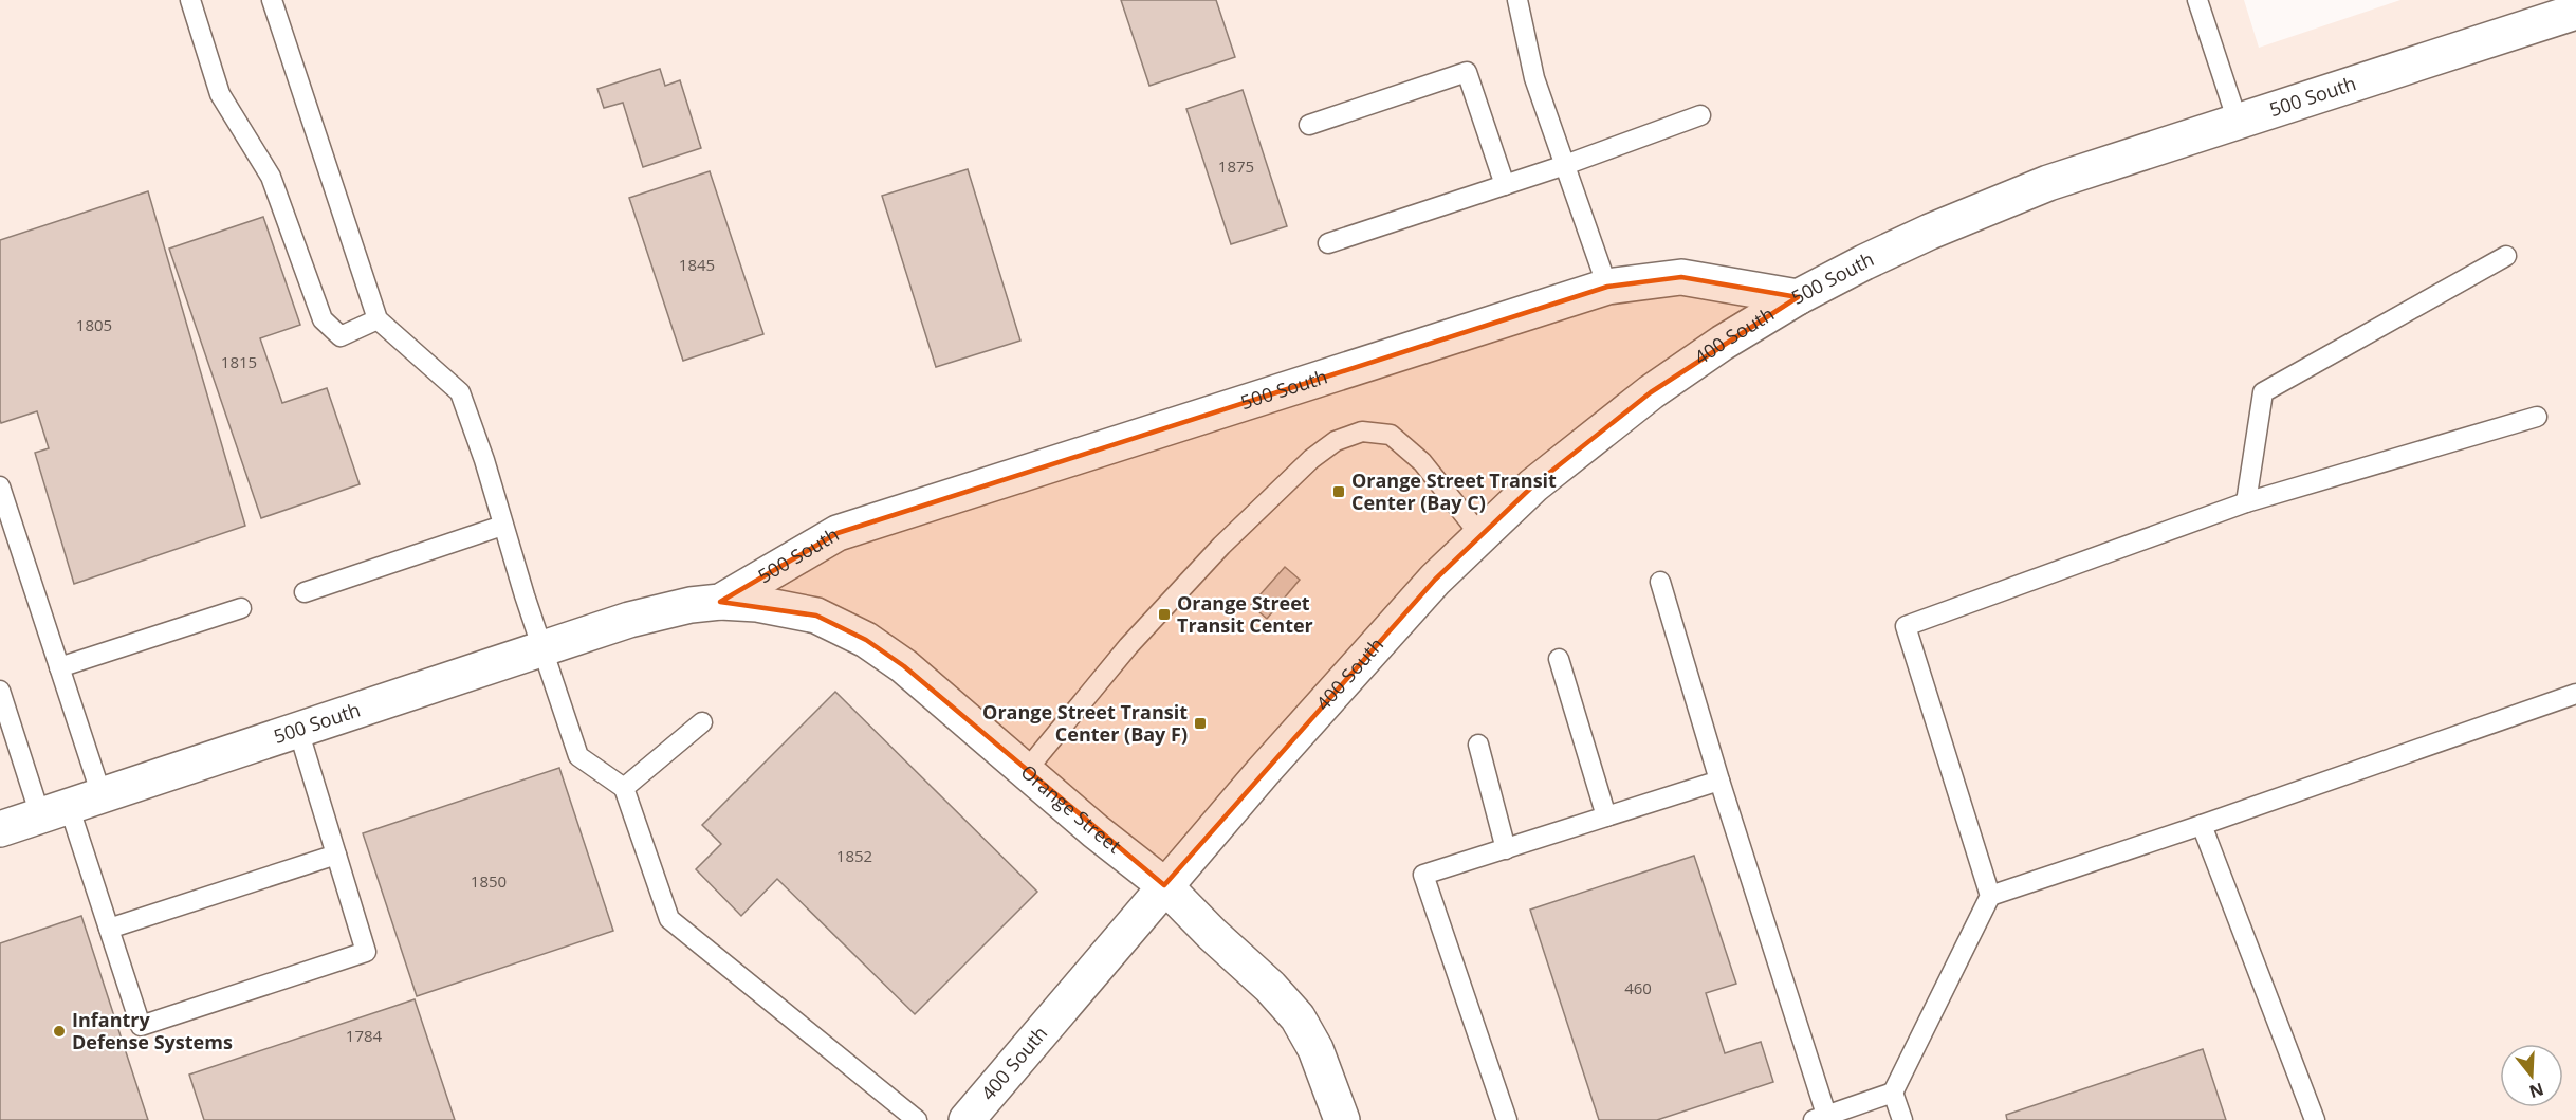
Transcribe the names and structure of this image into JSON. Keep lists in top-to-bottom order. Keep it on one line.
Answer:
{"streets":{"street":["500 South","400 South","Orange Street"]},"crossings":[["500 South","400 South"],["500 South","Orange Street"],["400 South","Orange Street"]],"places":{"transit":["Orange Street Transit Center (Bay C)","Orange Street Transit Center","Orange Street Transit Center (Bay F)"],"other":["Infantry Defense Systems"]},"house_numbers":["1875","1845","1805","1815","1852","1850","460","1784"],"north":"bottom"}
